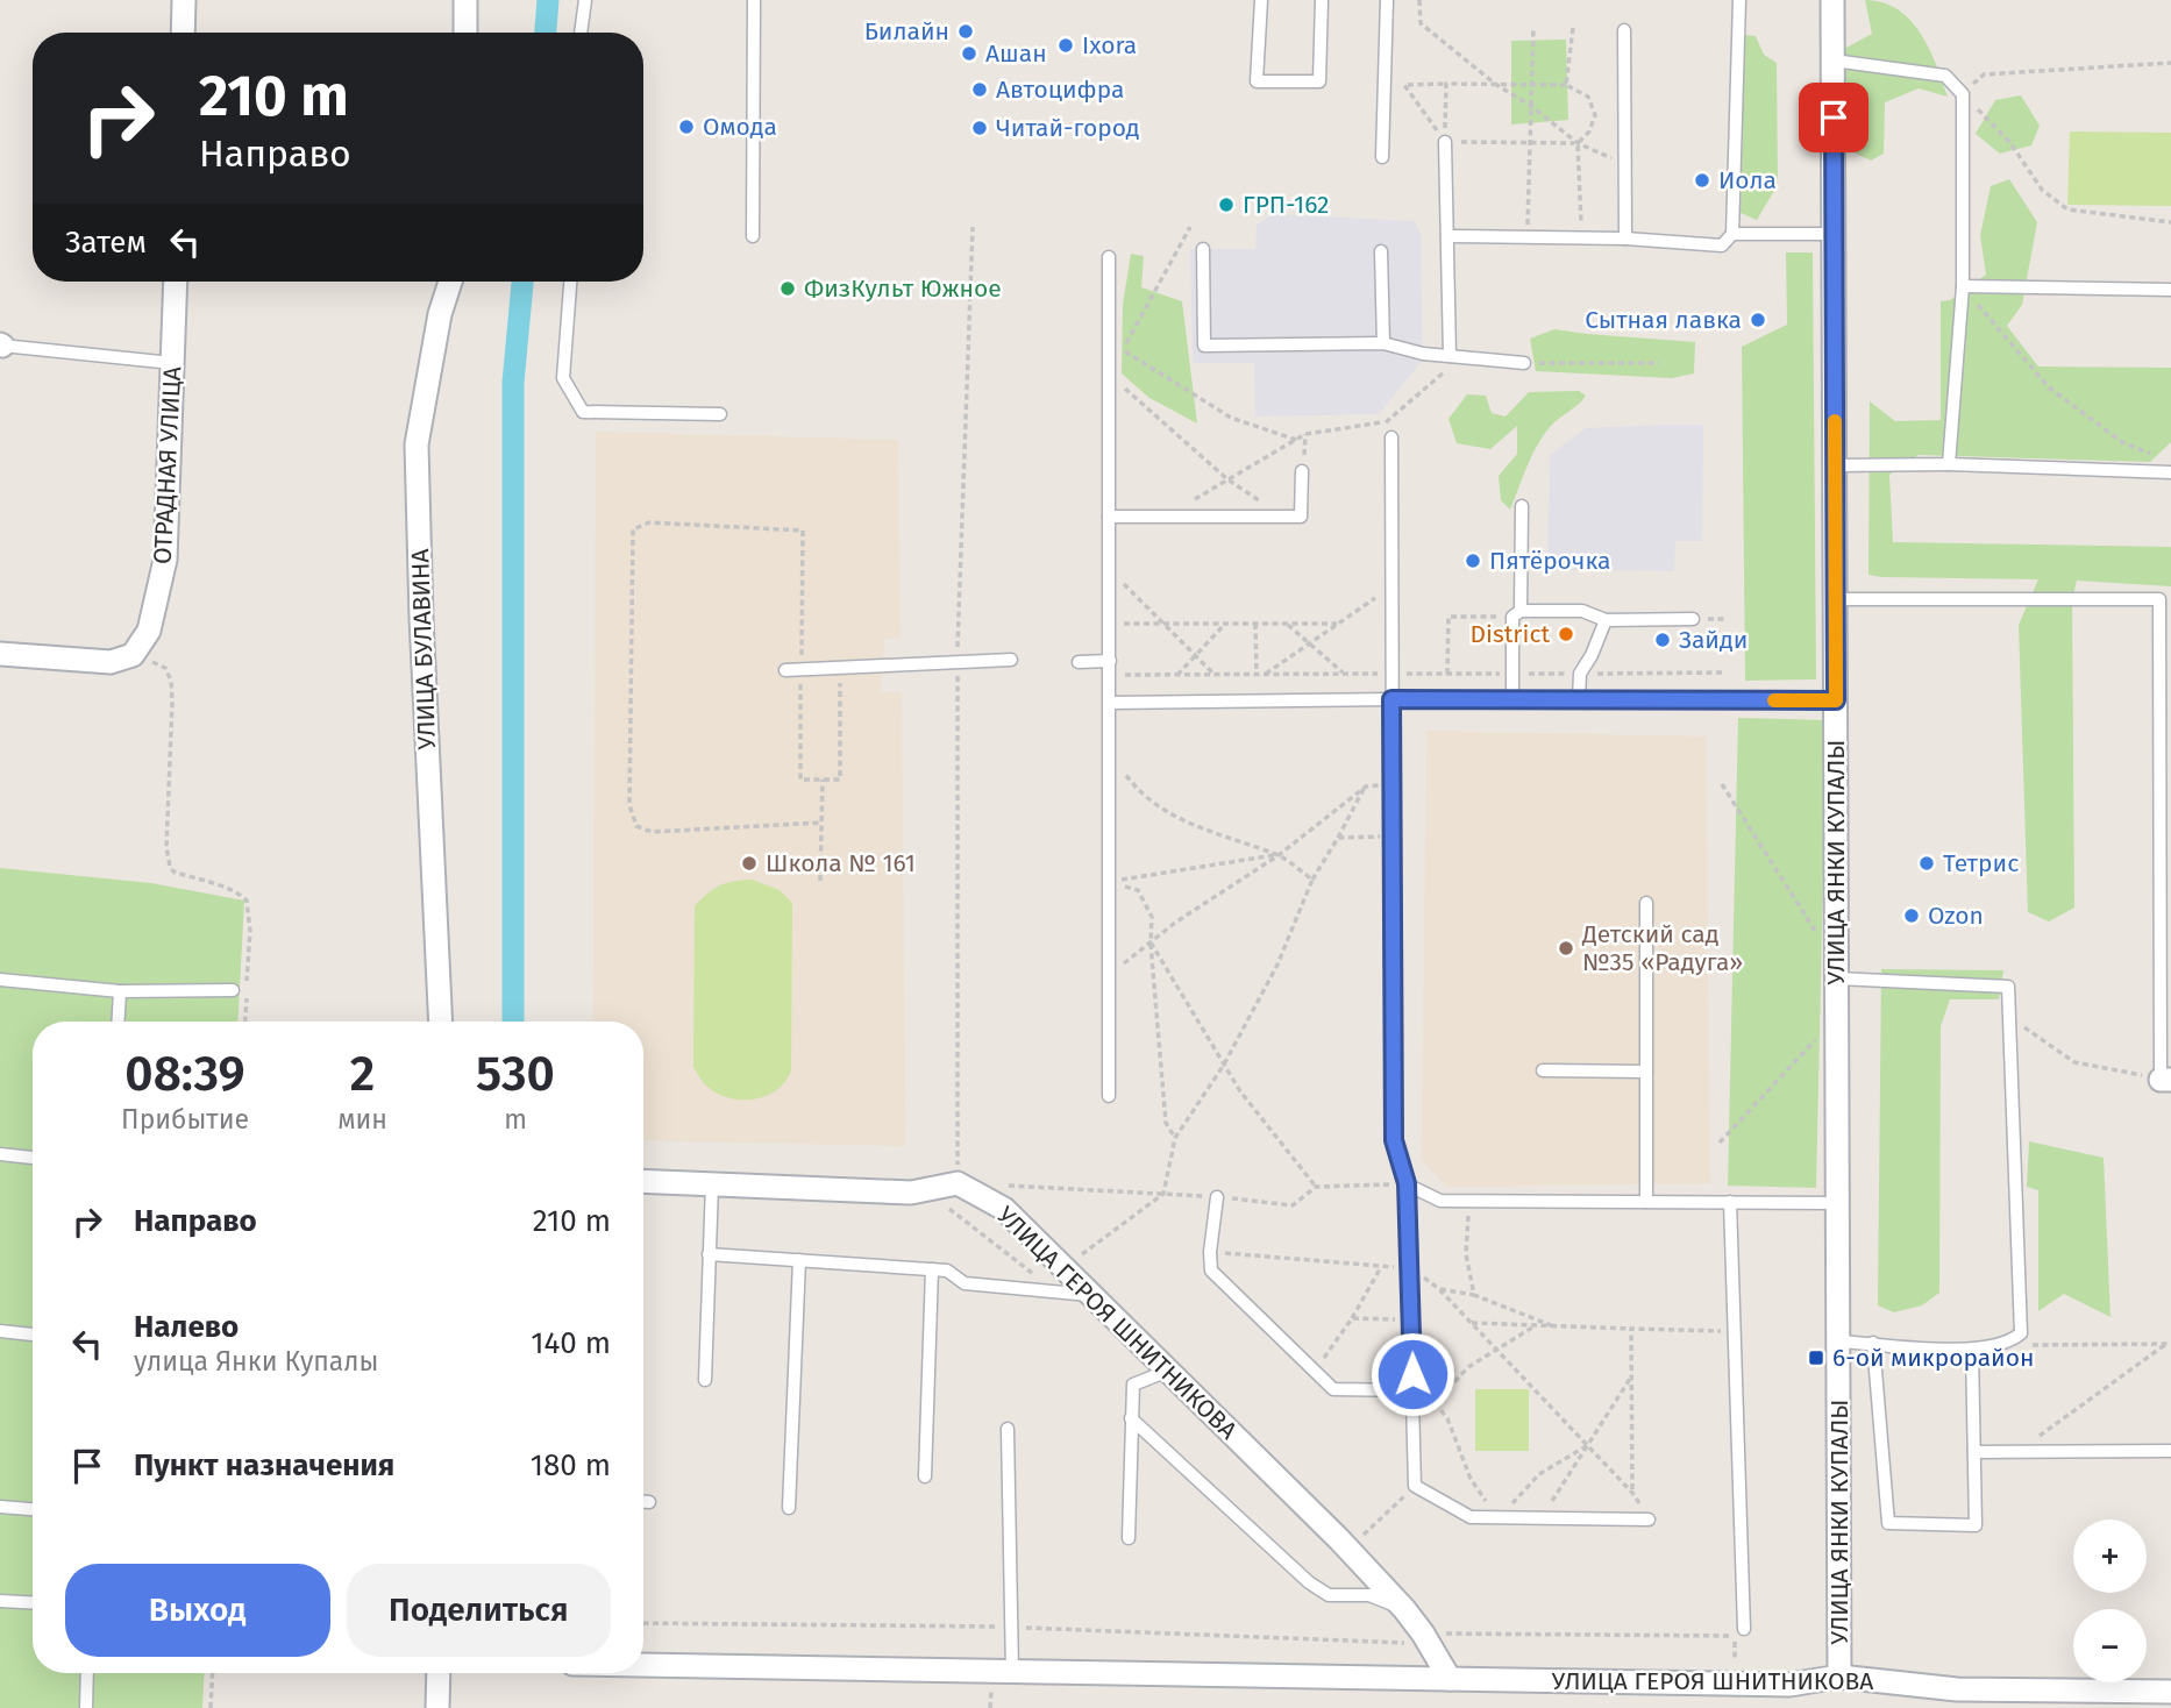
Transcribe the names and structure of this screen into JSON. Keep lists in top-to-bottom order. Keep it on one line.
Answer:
{"streets":{"street":["ОТРАДНАЯ УЛИЦА","УЛИЦА БУЛАВИНА","УЛИЦА ЯНКИ КУПАЛЫ","УЛИЦА ГЕРОЯ ШНИТНИКОВА"]},"crossings":[["УЛИЦА ЯНКИ КУПАЛЫ","УЛИЦА ГЕРОЯ ШНИТНИКОВА"]],"places":{"other":["Билайн","Ixora","Ашан","Автоцифра","Омода","Читай-город","Иола","ГРП-162","ФизКульт Южное","Сытная лавка","Пятёрочка","District","Зайди","Школа № 161","Тетрис","Ozon","Детский сад №35 «Радуга»"],"transit":["6-ой микрорайон"]},"page":{"turn":["210 m","Направо"],"then":"Затем","eta":["08:39","Прибытие","2","мин","530","m"],"list":[{"name":"Направо","value":"210 m"},{"name":"Налево","note":"улица Янки Купалы","value":"140 m"},{"name":"Пункт назначения","value":"180 m"}],"map_buttons":["+","−"],"buttons":["Выход","Поделиться"]}}
